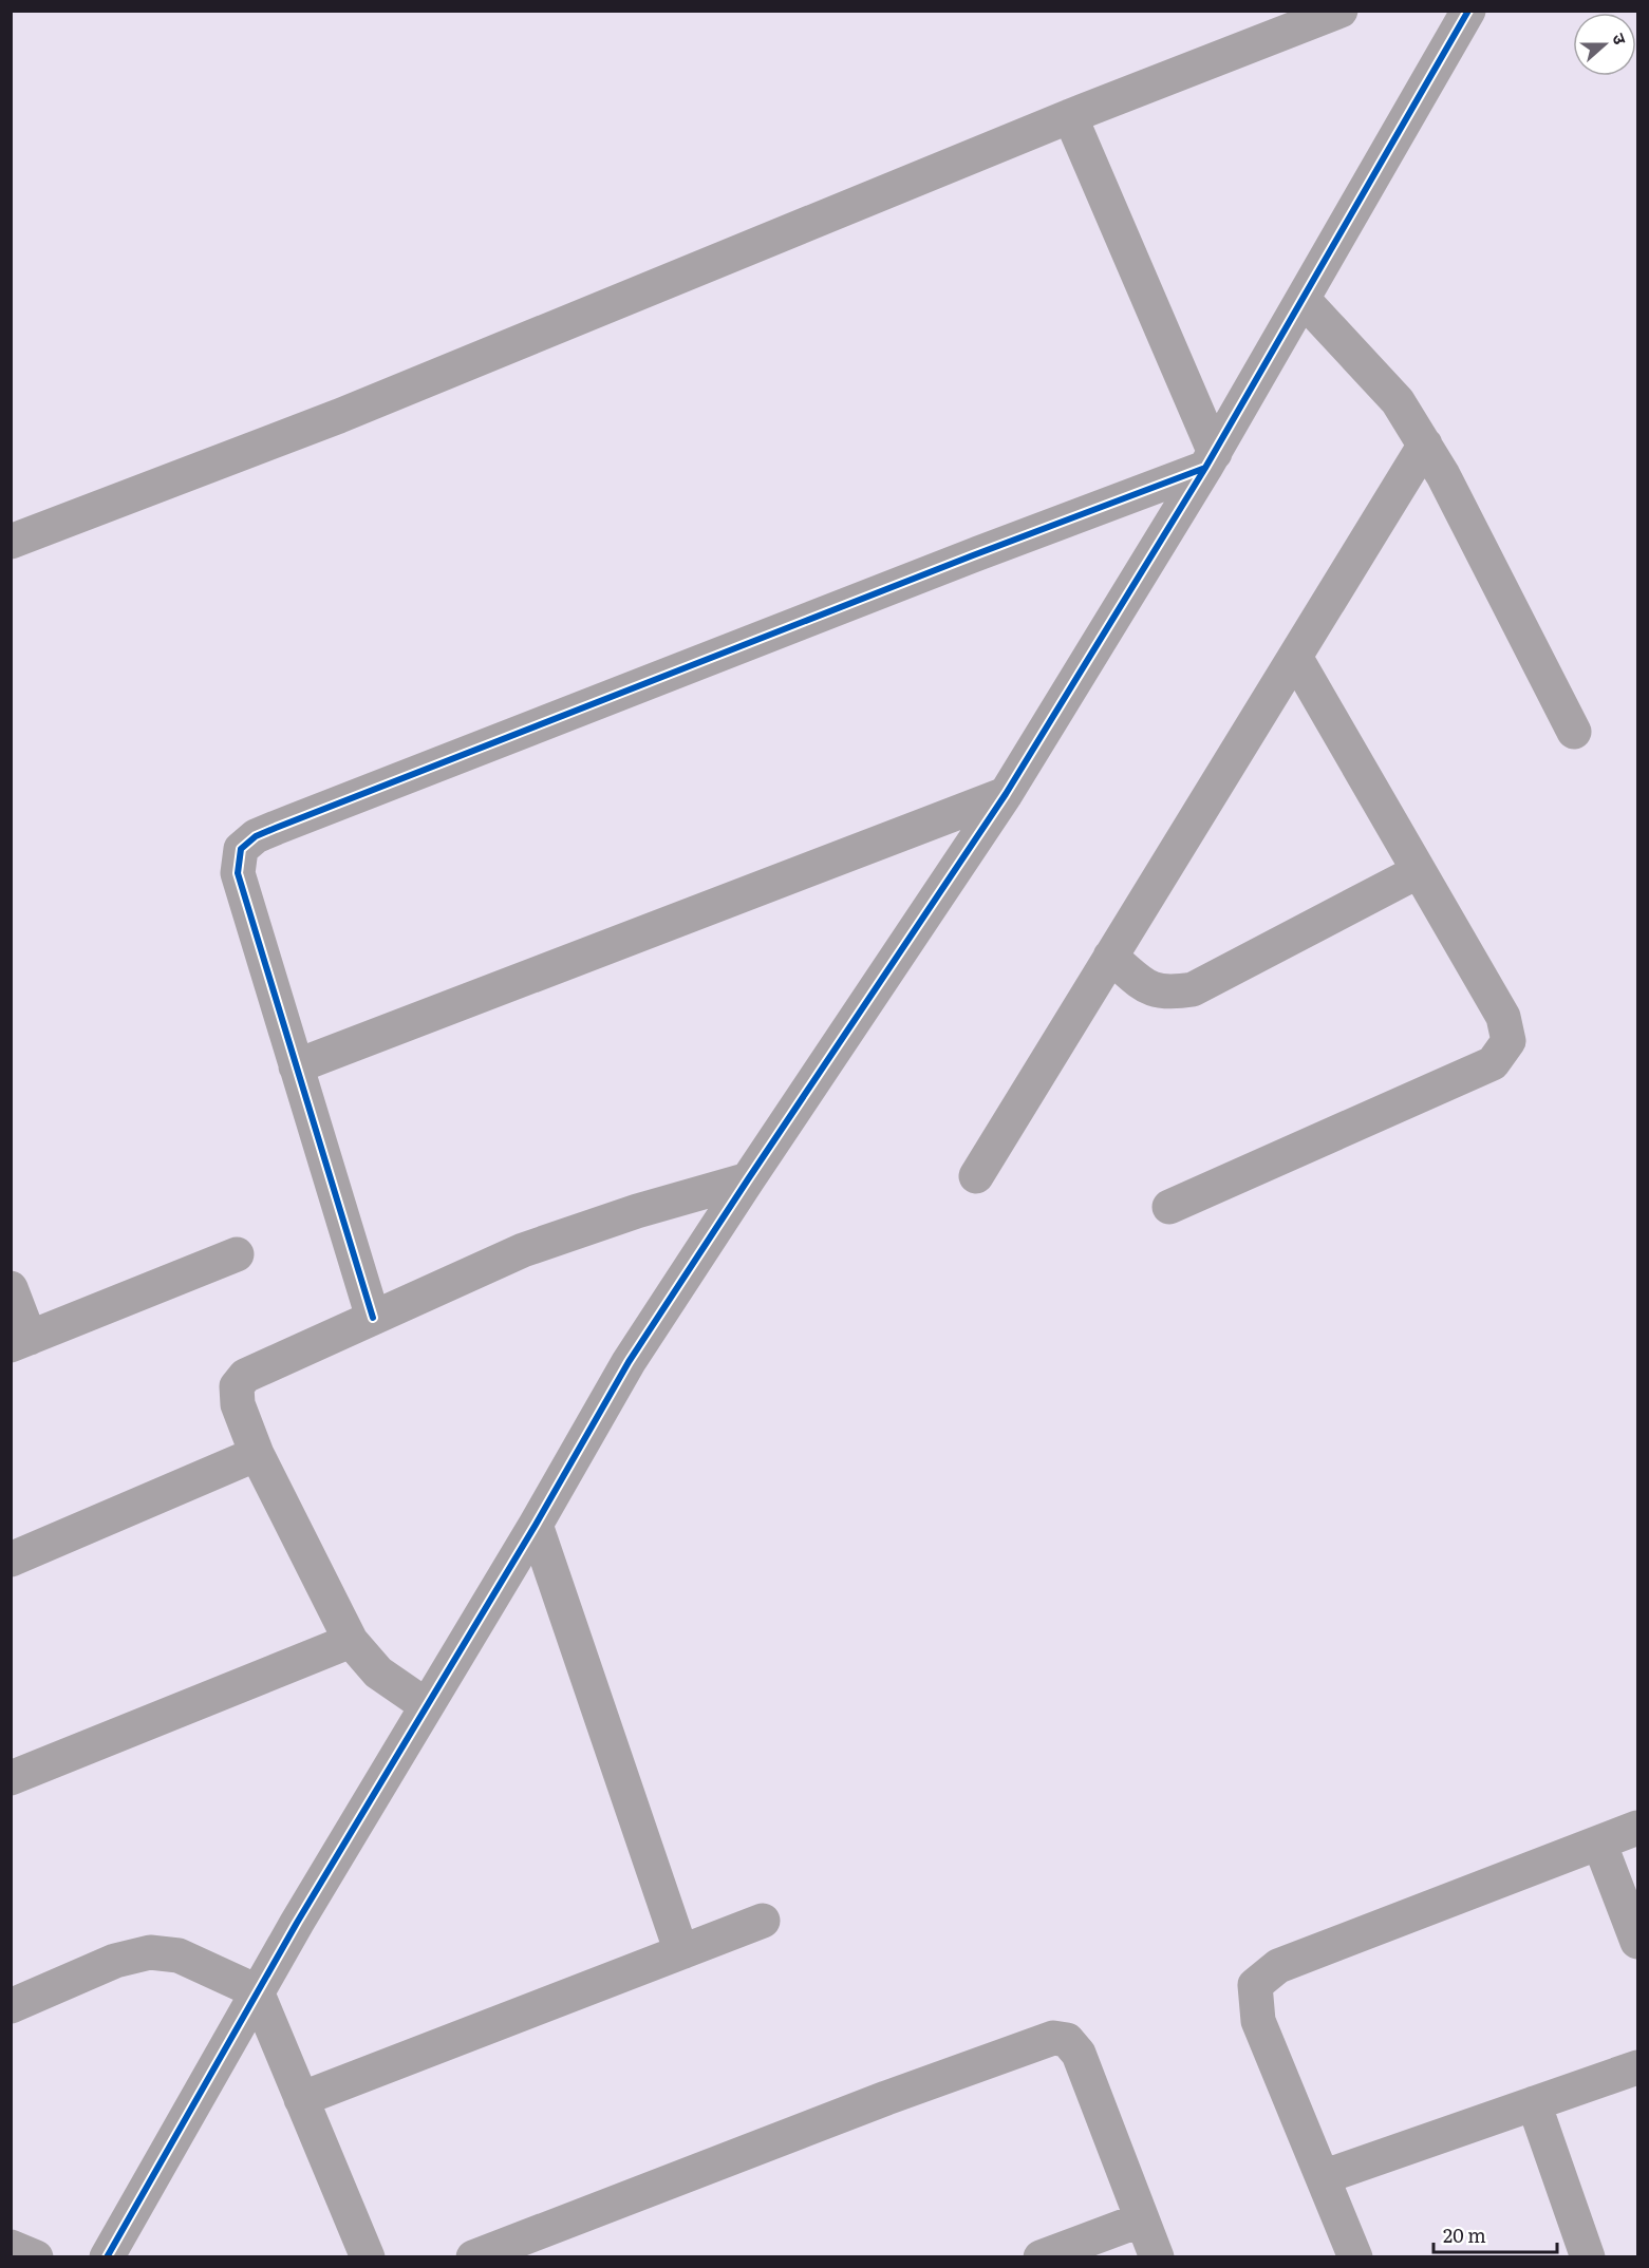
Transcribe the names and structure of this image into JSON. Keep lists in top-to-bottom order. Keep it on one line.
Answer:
{"scale_bar":"20 m","north":"right"}
